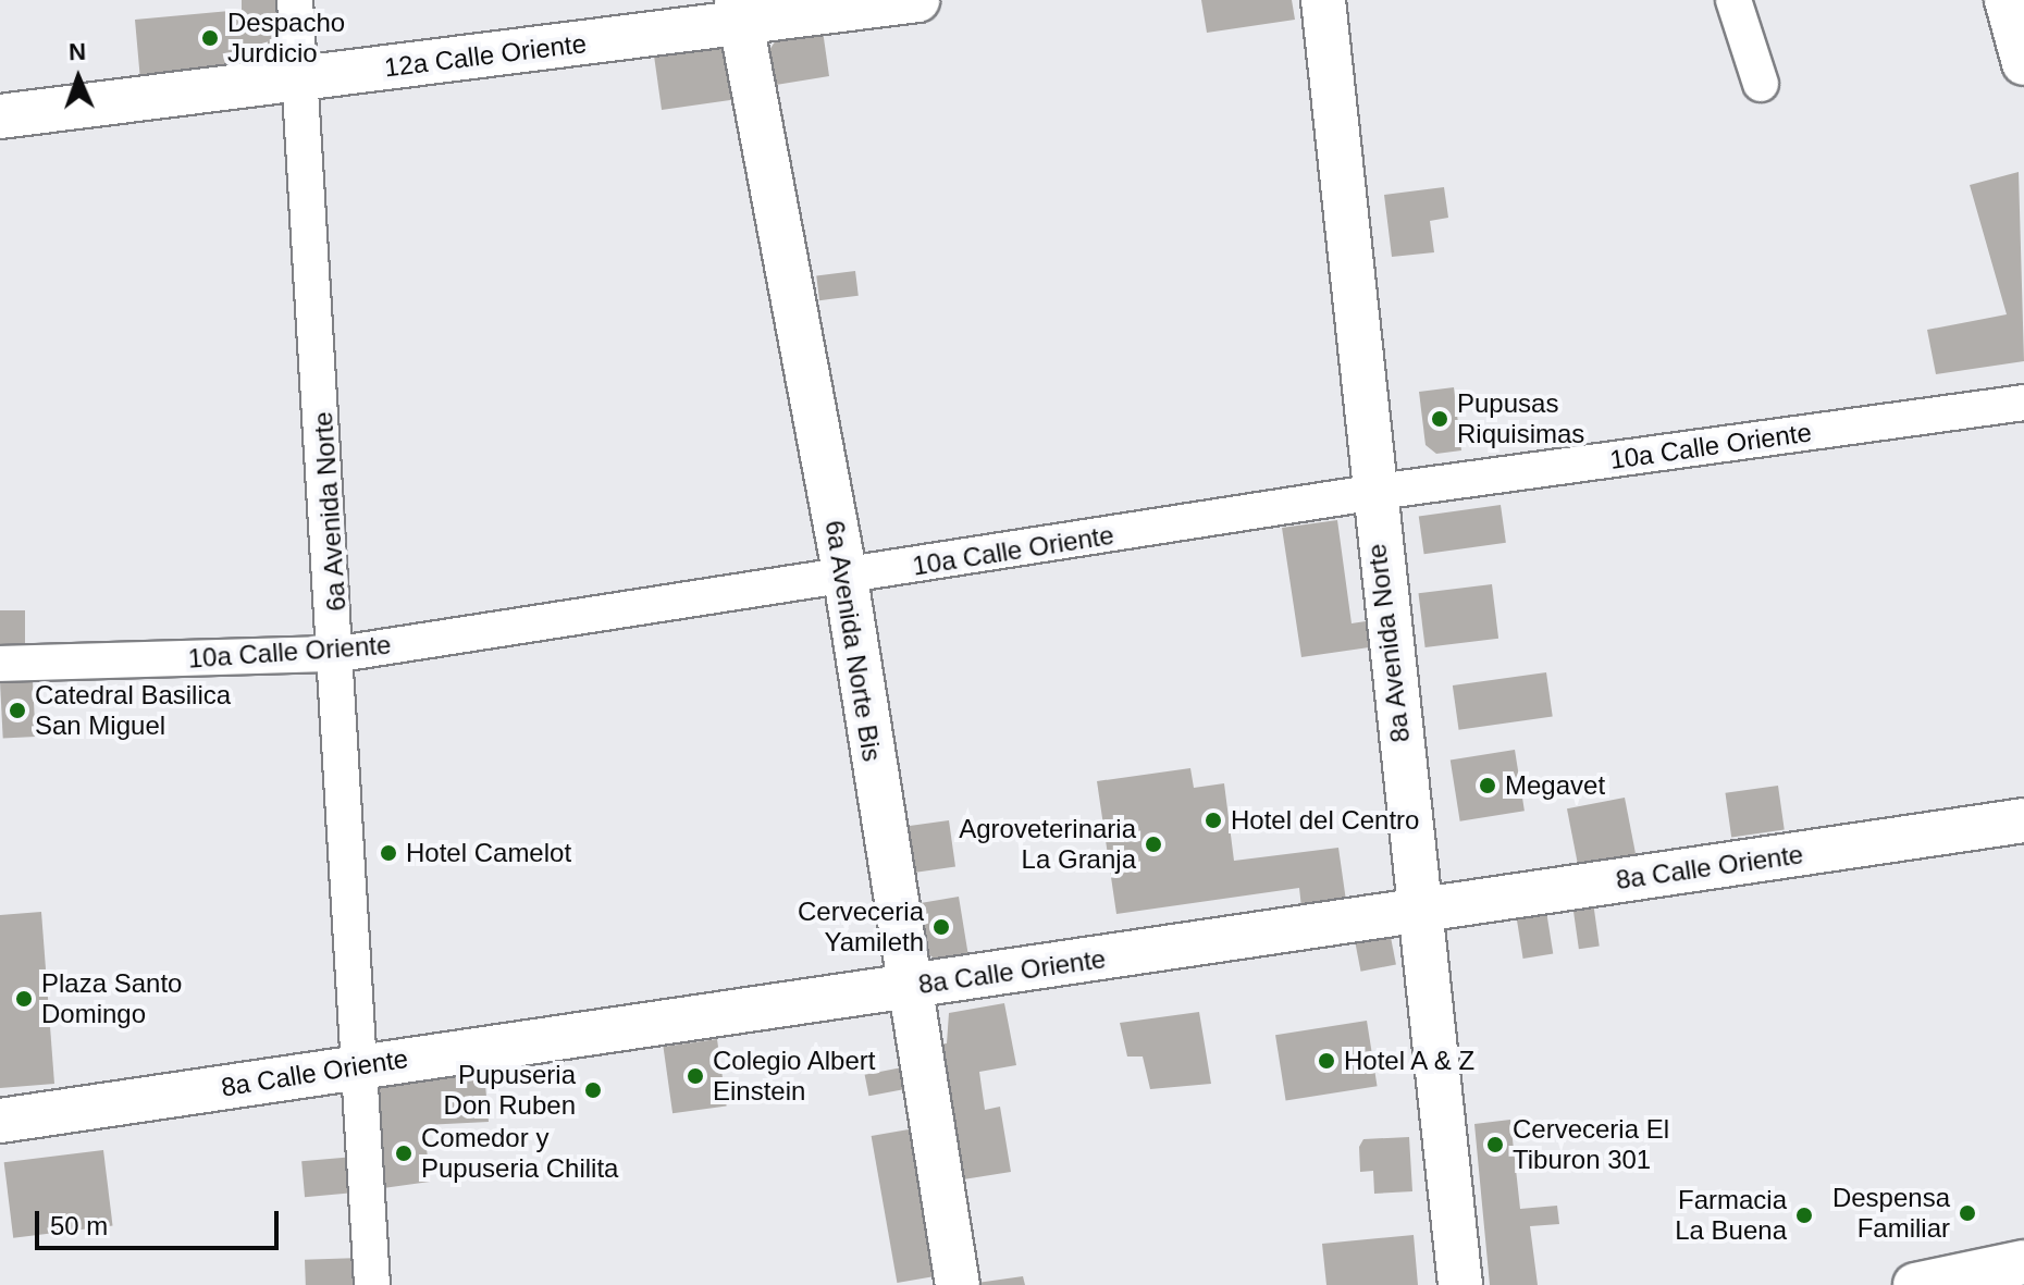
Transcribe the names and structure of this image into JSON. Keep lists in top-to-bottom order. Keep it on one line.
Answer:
{"streets":{"street":["12a Calle Oriente","10a Calle Oriente","6a Avenida Norte","6a Avenida Norte Bis","8a Avenida Norte","8a Calle Oriente"]},"crossings":[["12a Calle Oriente","6a Avenida Norte"],["12a Calle Oriente","6a Avenida Norte Bis"],["10a Calle Oriente","6a Avenida Norte"],["10a Calle Oriente","6a Avenida Norte Bis"],["10a Calle Oriente","8a Avenida Norte"],["6a Avenida Norte","8a Calle Oriente"],["6a Avenida Norte Bis","8a Calle Oriente"],["8a Avenida Norte","8a Calle Oriente"]],"places":["Despacho Jurdicio","Pupusas Riquisimas","Catedral Basilica San Miguel","Megavet","Hotel del Centro","Agroveterinaria La Granja","Hotel Camelot","Cerveceria Yamileth","Plaza Santo Domingo","Hotel A & Z","Colegio Albert Einstein","Pupuseria Don Ruben","Cerveceria El Tiburon 301","Comedor y Pupuseria Chilita","Despensa Familiar","Farmacia La Buena"],"scale_bar":"50 m","north":"top"}
